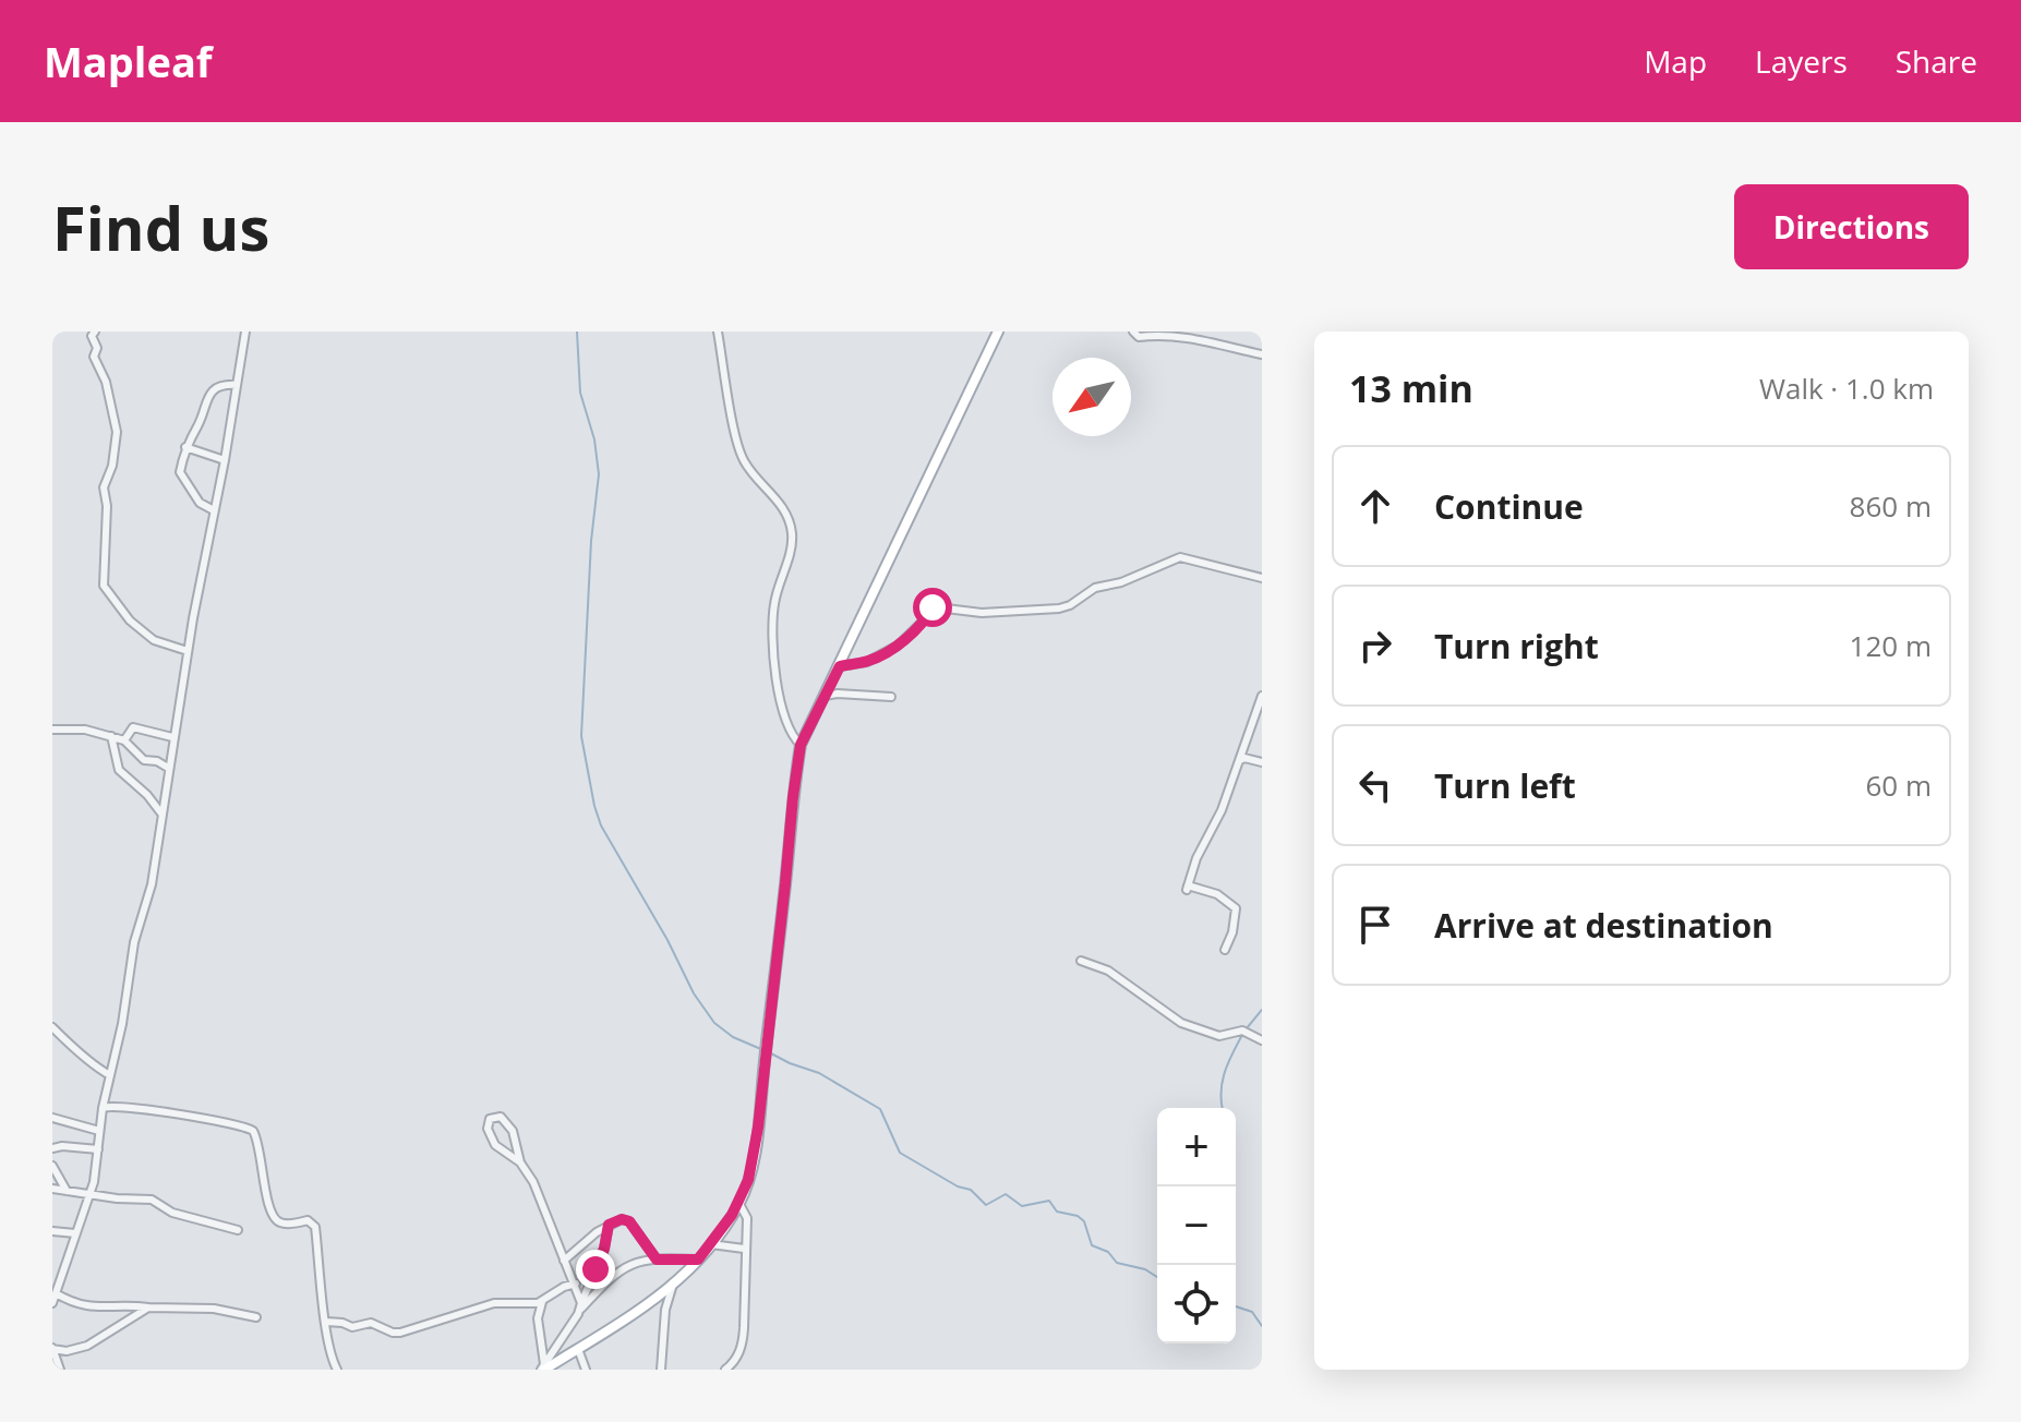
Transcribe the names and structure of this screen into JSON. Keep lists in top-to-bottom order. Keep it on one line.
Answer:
{"north":"bottom left","page":{"header":"Mapleaf","nav":["Map","Layers","Share"],"buttons":"Directions","title":"Find us","heading":["13 min","Walk · 1.0 km"],"list":[["Continue","860 m"],["Turn right","120 m"],["Turn left","60 m"],"Arrive at destination"],"map_buttons":["+","−"]}}
